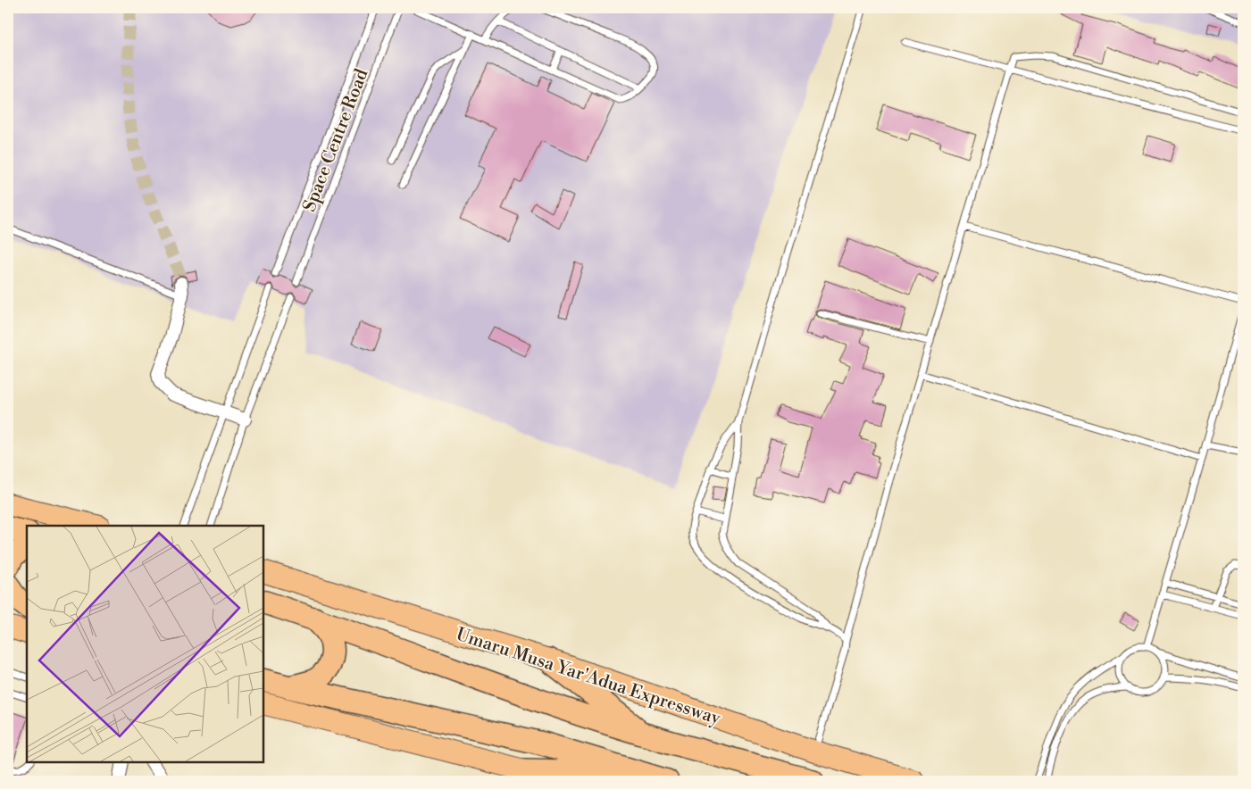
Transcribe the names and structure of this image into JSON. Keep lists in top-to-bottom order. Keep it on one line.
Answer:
{"streets":{"highway":["Umaru Musa Yar'Adua Expressway"],"lane":["Space Centre Road"]}}
